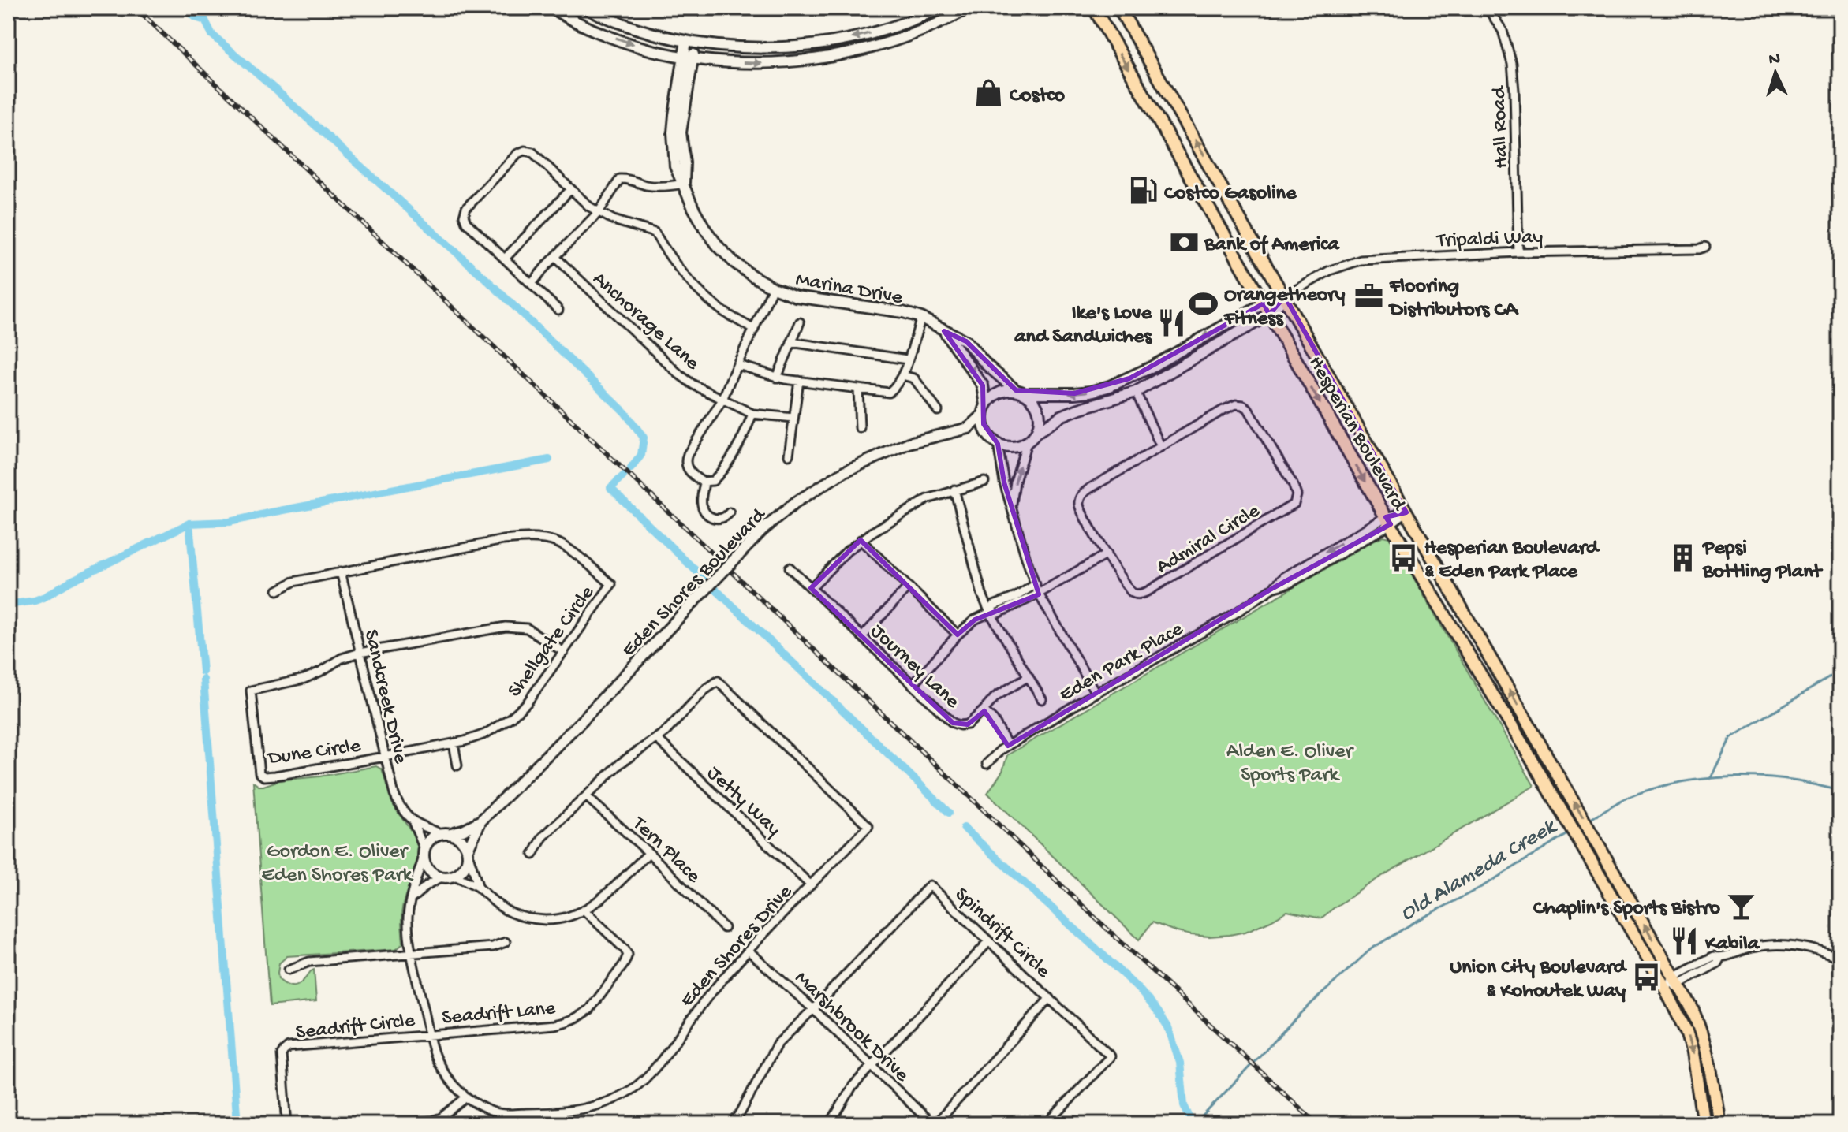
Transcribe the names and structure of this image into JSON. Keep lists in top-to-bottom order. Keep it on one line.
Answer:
{"streets":{"main road":["Hesperian Boulevard"],"street":["Hall Road","Tripaldi Way","Marina Drive","Anchorage Lane","Admiral Circle","Eden Shores Boulevard","Shellgate Circle","Eden Park Place","Journey Lane","Sandcreek Drive","Dune Circle","Jetty Way","Tern Place","Spindrift Circle","Eden Shores Drive","Seadrift Lane","Seadrift Circle","Marshbrook Drive"]},"crossings":[["Hall Road","Tripaldi Way"],["Tripaldi Way","Hesperian Boulevard"],["Marina Drive","Eden Shores Boulevard"],["Hesperian Boulevard","Eden Park Place"],["Eden Shores Boulevard","Sandcreek Drive"],["Eden Shores Boulevard","Eden Shores Drive"],["Shellgate Circle","Sandcreek Drive"],["Shellgate Circle","Dune Circle"],["Sandcreek Drive","Dune Circle"],["Sandcreek Drive","Eden Shores Drive"],["Jetty Way","Eden Shores Drive"],["Tern Place","Eden Shores Drive"],["Spindrift Circle","Marshbrook Drive"],["Eden Shores Drive","Seadrift Lane"],["Eden Shores Drive","Seadrift Circle"],["Eden Shores Drive","Marshbrook Drive"],["Seadrift Lane","Seadrift Circle"]],"water":["Old Alameda Creek"],"parks":["Alden E. Oliver Sports Park","Gordon E. Oliver Eden Shores Park"],"places":{"shop":["Costco"],"fuel station":["Costco Gasoline"],"bank":["Bank of America"],"office":["Flooring Distributors CA"],"sports":["Orangetheory Fitness"],"restaurant":["Ike's Love and Sandwiches","Kabila"],"bus stop":["Hesperian Boulevard & Eden Park Place","Union City Boulevard & Kohoutek Way"],"building":["Pepsi Bottling Plant"],"bar":["Chaplin's Sports Bistro"]},"north":"top"}
